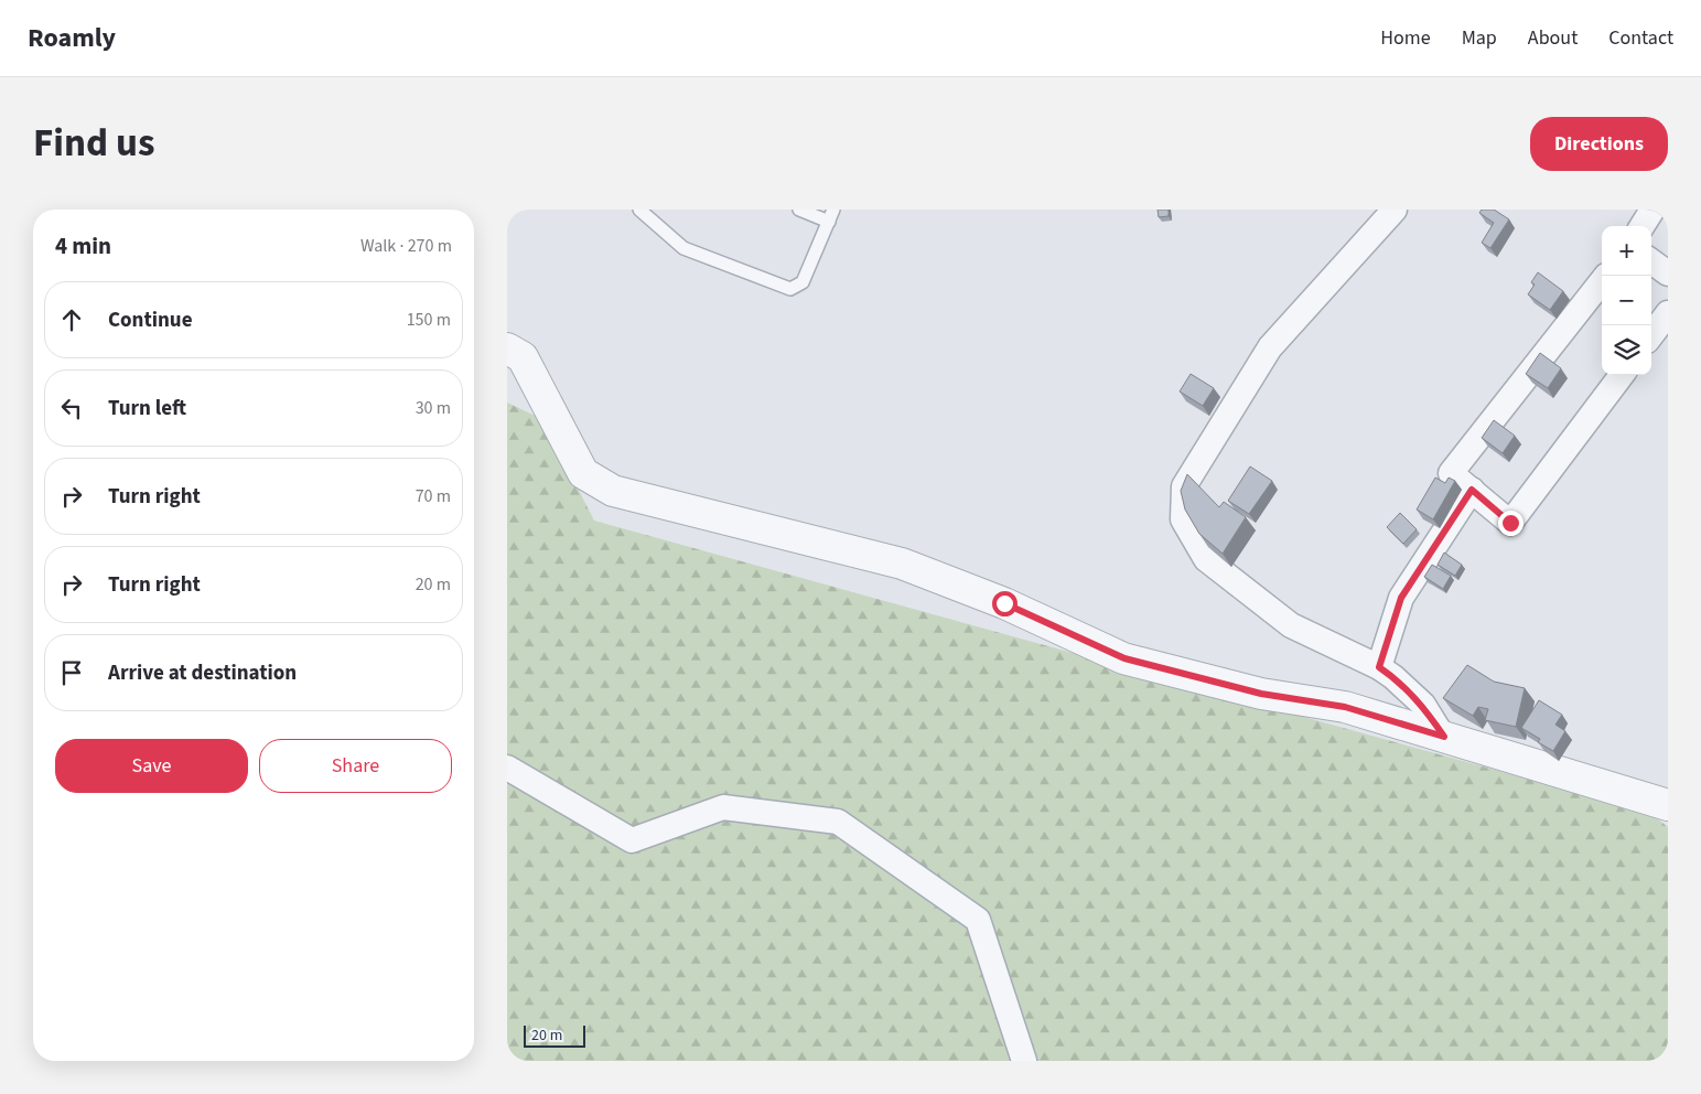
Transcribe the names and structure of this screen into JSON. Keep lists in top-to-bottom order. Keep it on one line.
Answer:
{"scale_bar":"20 m","page":{"header":"Roamly","nav":["Home","Map","About","Contact"],"title":"Find us","buttons":["Directions",["Save","Share"]],"heading":["4 min","Walk · 270 m"],"map_buttons":["+","−"],"list":[["Continue","150 m"],["Turn left","30 m"],["Turn right","70 m"],["Turn right","20 m"],"Arrive at destination"],"scale":"20 m"}}
